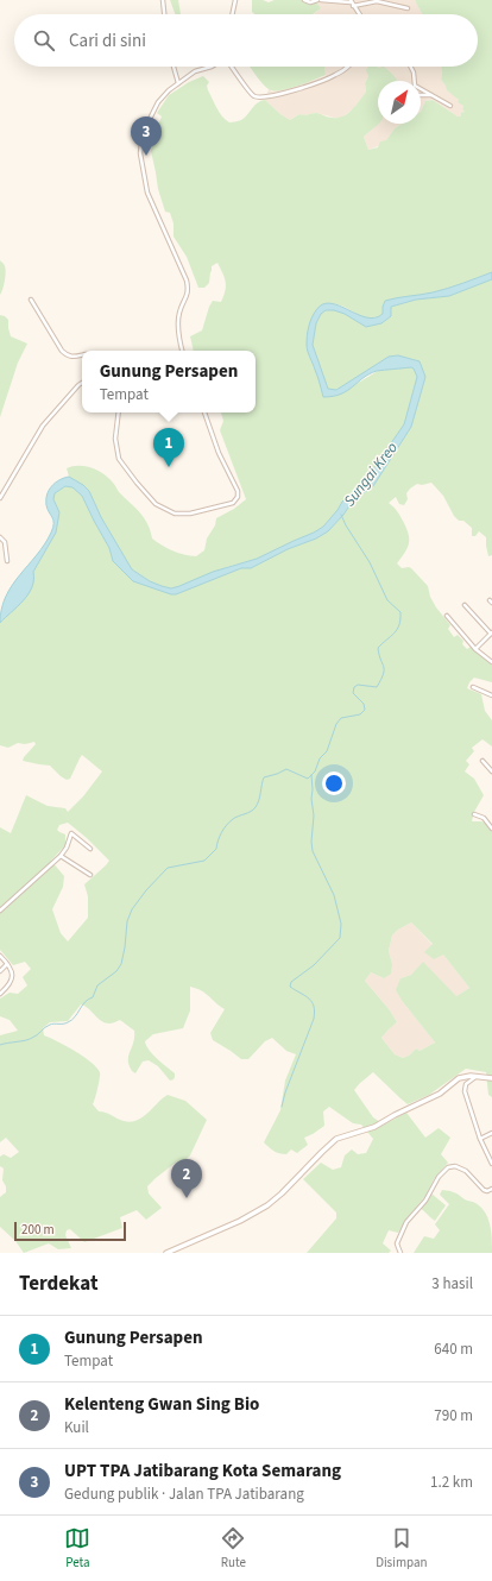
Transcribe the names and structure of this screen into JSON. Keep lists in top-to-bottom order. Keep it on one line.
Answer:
{"water":["Sungai Kreo"],"scale_bar":"200 m","north":"top right","page":{"search":"Cari di sini","pins":["3","1","2"],"popup":["Gunung Persapen","Tempat"],"scale":"200 m","heading":["Terdekat","3 hasil"],"list":[{"mark":"1","name":"Gunung Persapen","note":"Tempat","value":"640 m"},{"mark":"2","name":"Kelenteng Gwan Sing Bio","note":"Kuil","value":"790 m"},{"mark":"3","name":"UPT TPA Jatibarang Kota Semarang","note":"Gedung publik · Jalan TPA Jatibarang","value":"1.2 km"}],"nav":["Peta","Rute","Disimpan"]}}
